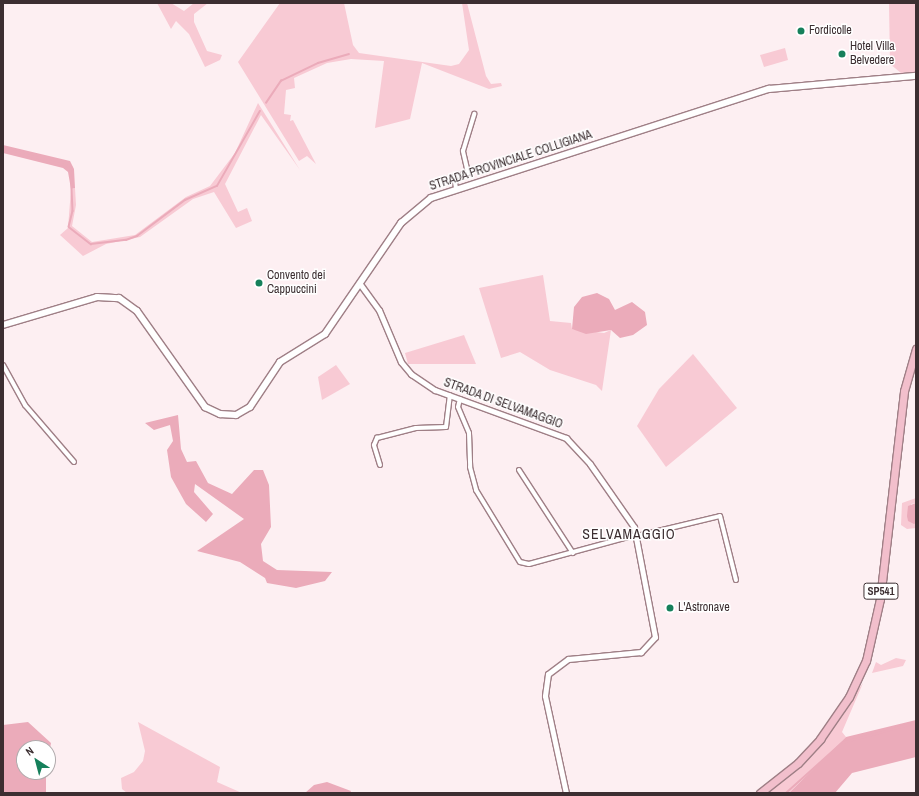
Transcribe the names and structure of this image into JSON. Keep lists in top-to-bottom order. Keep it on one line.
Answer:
{"streets":{"main road":["STRADA PROVINCIALE COLLIGIANA","SP541"],"street":["STRADA DI SELVAMAGGIO"]},"crossings":[["STRADA PROVINCIALE COLLIGIANA","STRADA DI SELVAMAGGIO"]],"districts":["SELVAMAGGIO"],"places":["Fordicolle","Hotel Villa Belvedere","Convento dei Cappuccini","L'Astronave"],"north":"top left"}
